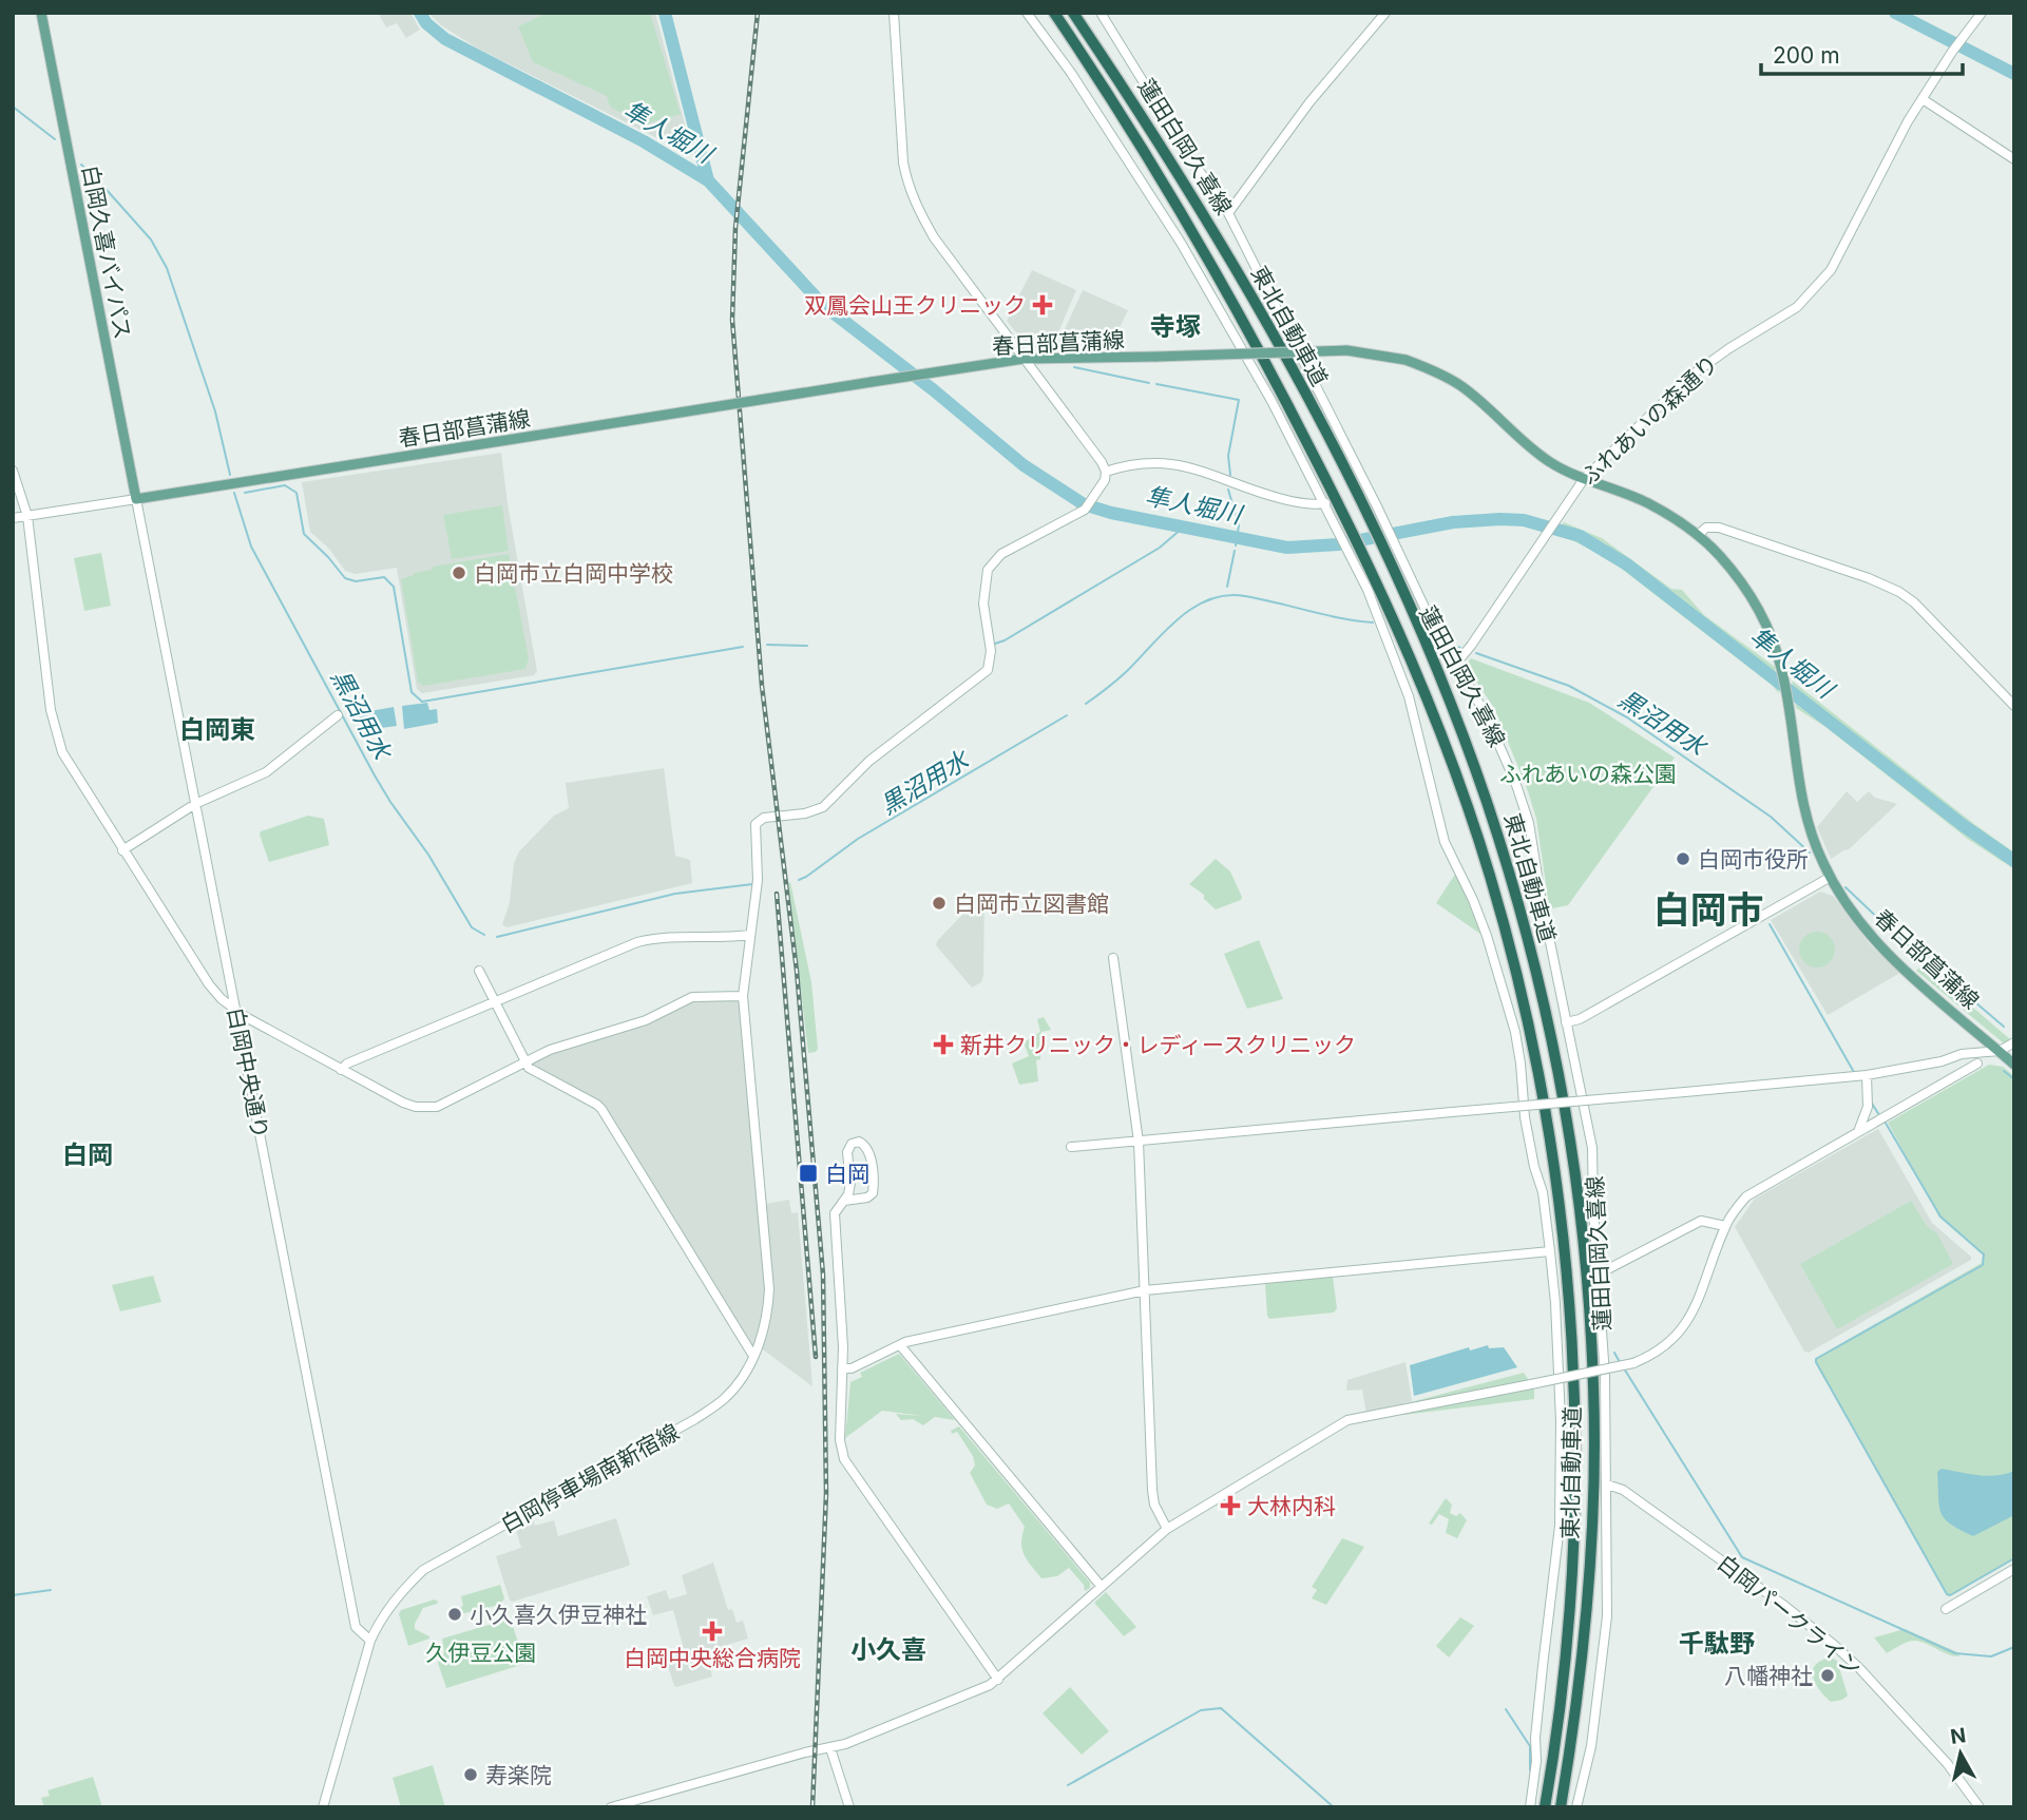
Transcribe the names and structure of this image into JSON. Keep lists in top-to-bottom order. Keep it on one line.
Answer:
{"streets":{"highway":["東北自動車道"],"main road":["白岡久喜バイパス","春日部菖蒲線"],"street":["蓮田白岡久喜線","ふれあいの森通り","白岡中央通り","白岡停車場南新宿線","白岡パークライン"]},"crossings":[["蓮田白岡久喜線","ふれあいの森通り"],["蓮田白岡久喜線","白岡パークライン"],["白岡久喜バイパス","春日部菖蒲線"],["白岡久喜バイパス","白岡中央通り"],["春日部菖蒲線","ふれあいの森通り"],["春日部菖蒲線","白岡中央通り"],["白岡中央通り","白岡停車場南新宿線"]],"districts":["寺塚","白岡東","白岡市","白岡","千駄野","小久喜"],"water":["隼人堀川","黒沼用水"],"parks":["ふれあいの森公園","久伊豆公園"],"places":{"health":["双鳳会山王クリニック","新井クリニック・レディースクリニック","大林内科","白岡中央総合病院"],"other":["白岡市立白岡中学校","白岡市役所","白岡市立図書館","小久喜久伊豆神社","八幡神社","寿楽院"],"transit":["白岡"]},"scale_bar":"200 m","north":"top"}
